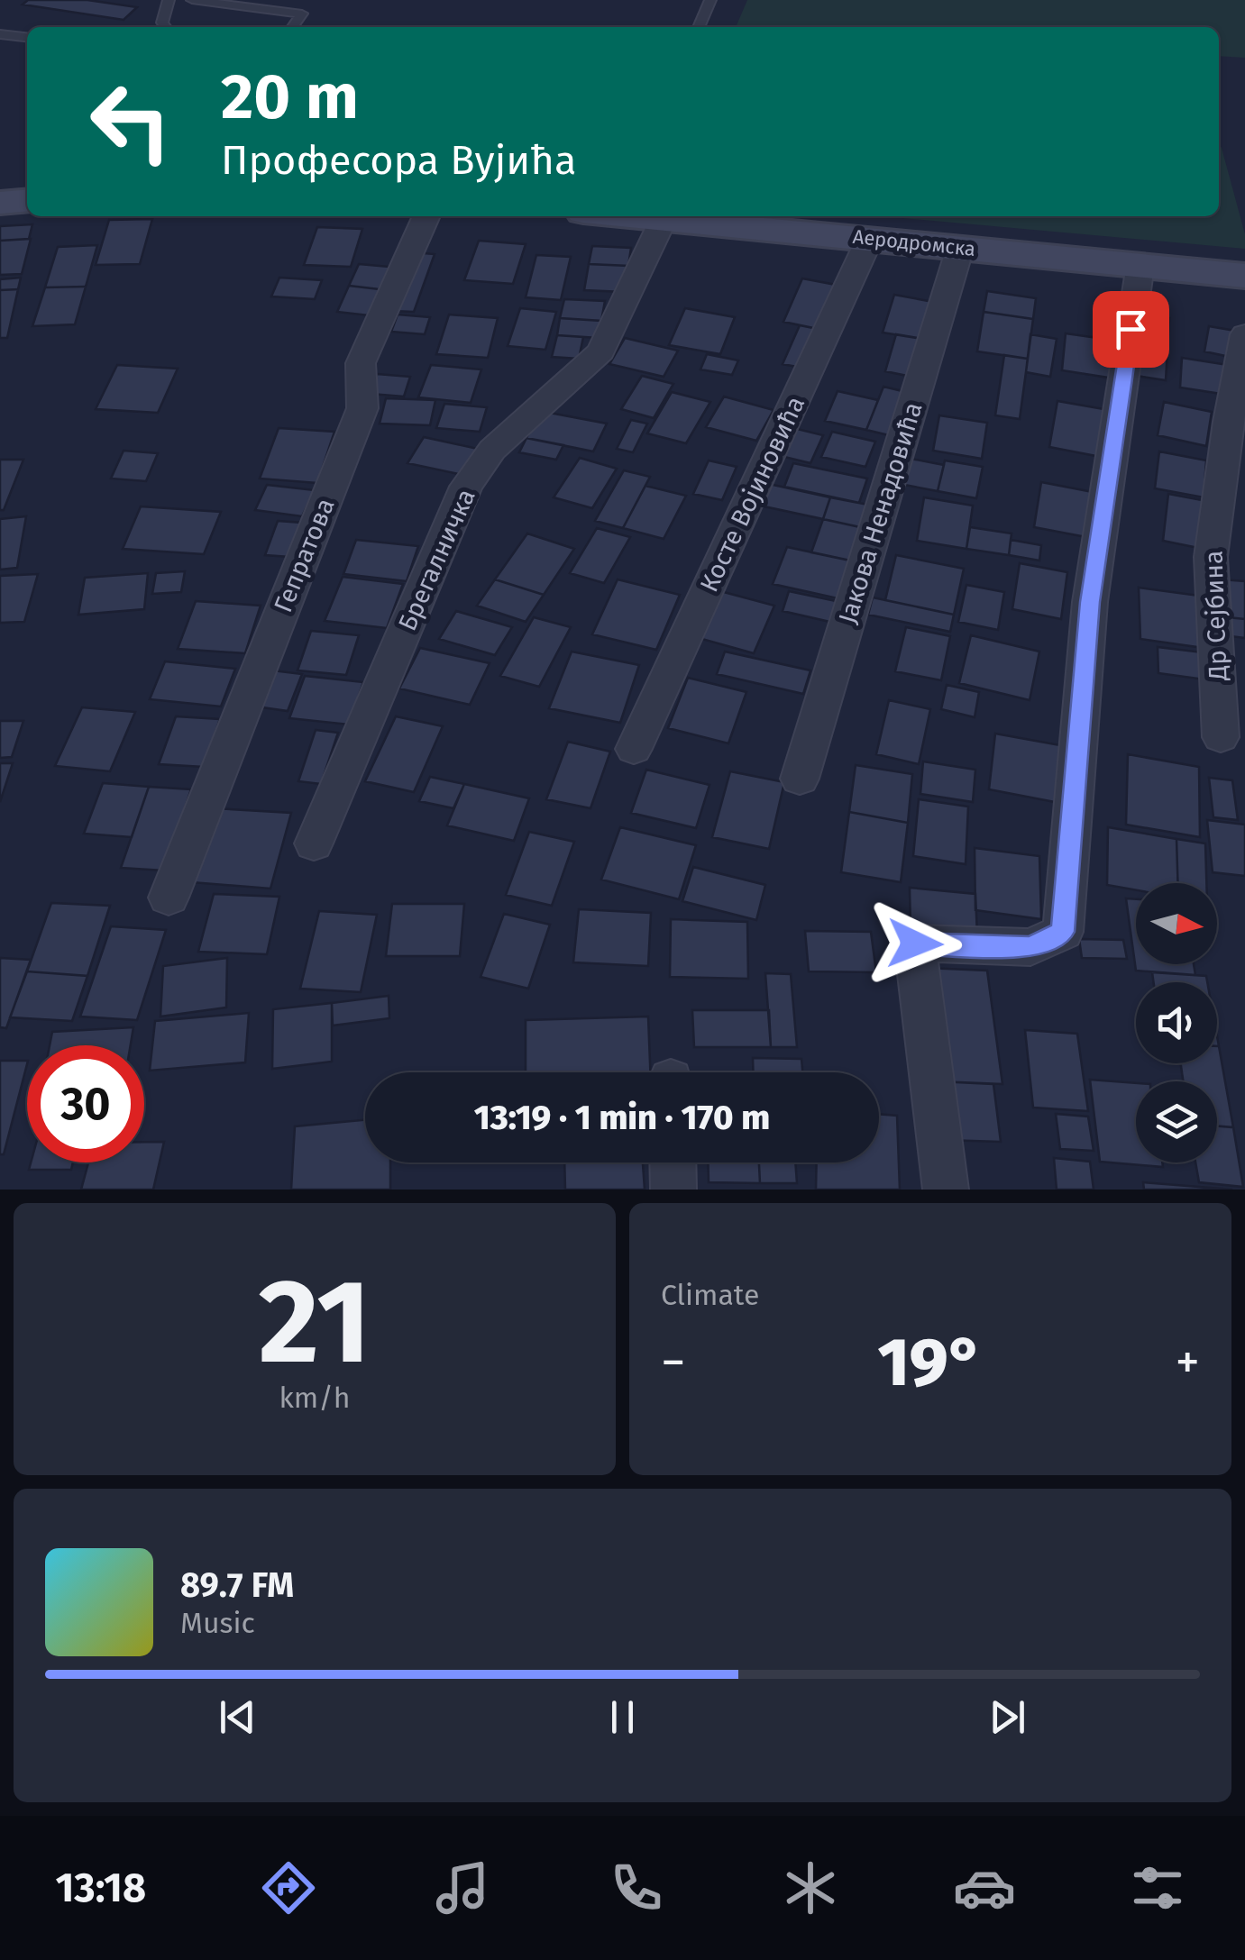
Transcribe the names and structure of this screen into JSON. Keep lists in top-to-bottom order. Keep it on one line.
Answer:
{"streets":{"street":["Аеродромска","Косте Војиновића","Јакова Ненадовића","Гепратова","Брегалничка","Др Сејбина"]},"crossings":[["Аеродромска","Косте Војиновића"],["Аеродромска","Јакова Ненадовића"]],"north":"right","page":{"turn":["20 m","Професора Вујића"],"limit":"30","trip":"13:19 · 1 min · 170 m","tile":[["21","km/h"],"Climate"],"heat":["−","19°","+"],"song":["89.7 FM","Music"],"tabs":"13:18"}}
